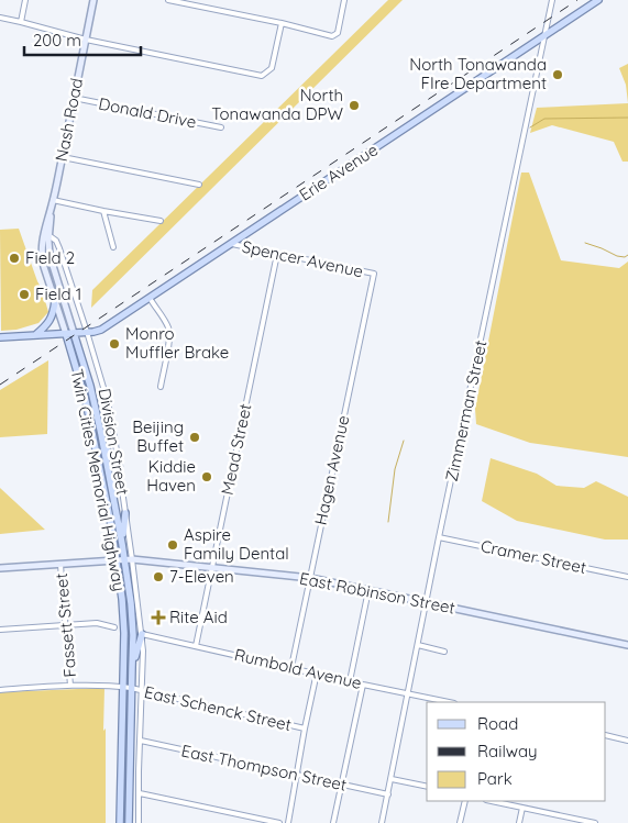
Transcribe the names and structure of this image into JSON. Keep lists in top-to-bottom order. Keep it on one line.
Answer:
{"streets":{"main road":["Erie Avenue","Twin Cities Memorial Highway"],"street":["Donald Drive","Nash Road","Spencer Avenue","Zimmerman Street","Division Street","Mead Street","Hagen Avenue","Cramer Street","East Robinson Street","Fassett Street","Rumbold Avenue","East Schenck Street","East Thompson Street"]},"crossings":[["Donald Drive","Nash Road"],["Nash Road","Twin Cities Memorial Highway"],["Erie Avenue","Spencer Avenue"],["Erie Avenue","Zimmerman Street"],["Erie Avenue","Division Street"],["Erie Avenue","Twin Cities Memorial Highway"],["Spencer Avenue","Mead Street"],["Spencer Avenue","Hagen Avenue"],["Zimmerman Street","Cramer Street"],["Zimmerman Street","East Robinson Street"],["Zimmerman Street","Rumbold Avenue"],["Zimmerman Street","East Thompson Street"],["Division Street","Twin Cities Memorial Highway"],["Division Street","East Robinson Street"],["Division Street","Rumbold Avenue"],["Division Street","East Schenck Street"],["Division Street","East Thompson Street"],["Mead Street","East Robinson Street"],["Mead Street","Rumbold Avenue"],["Hagen Avenue","East Robinson Street"],["Hagen Avenue","Rumbold Avenue"],["Twin Cities Memorial Highway","East Robinson Street"],["Twin Cities Memorial Highway","East Schenck Street"],["East Robinson Street","Fassett Street"],["Fassett Street","East Schenck Street"]],"places":{"other":["North Tonawanda FIre Department","North Tonawanda DPW","Field 2","Field 1","Monro Muffler Brake","Beijing Buffet","Kiddie Haven","Aspire Family Dental","7-Eleven"],"health":["Rite Aid"]},"legend":["Road","Railway","Park"],"scale_bar":"200 m"}
